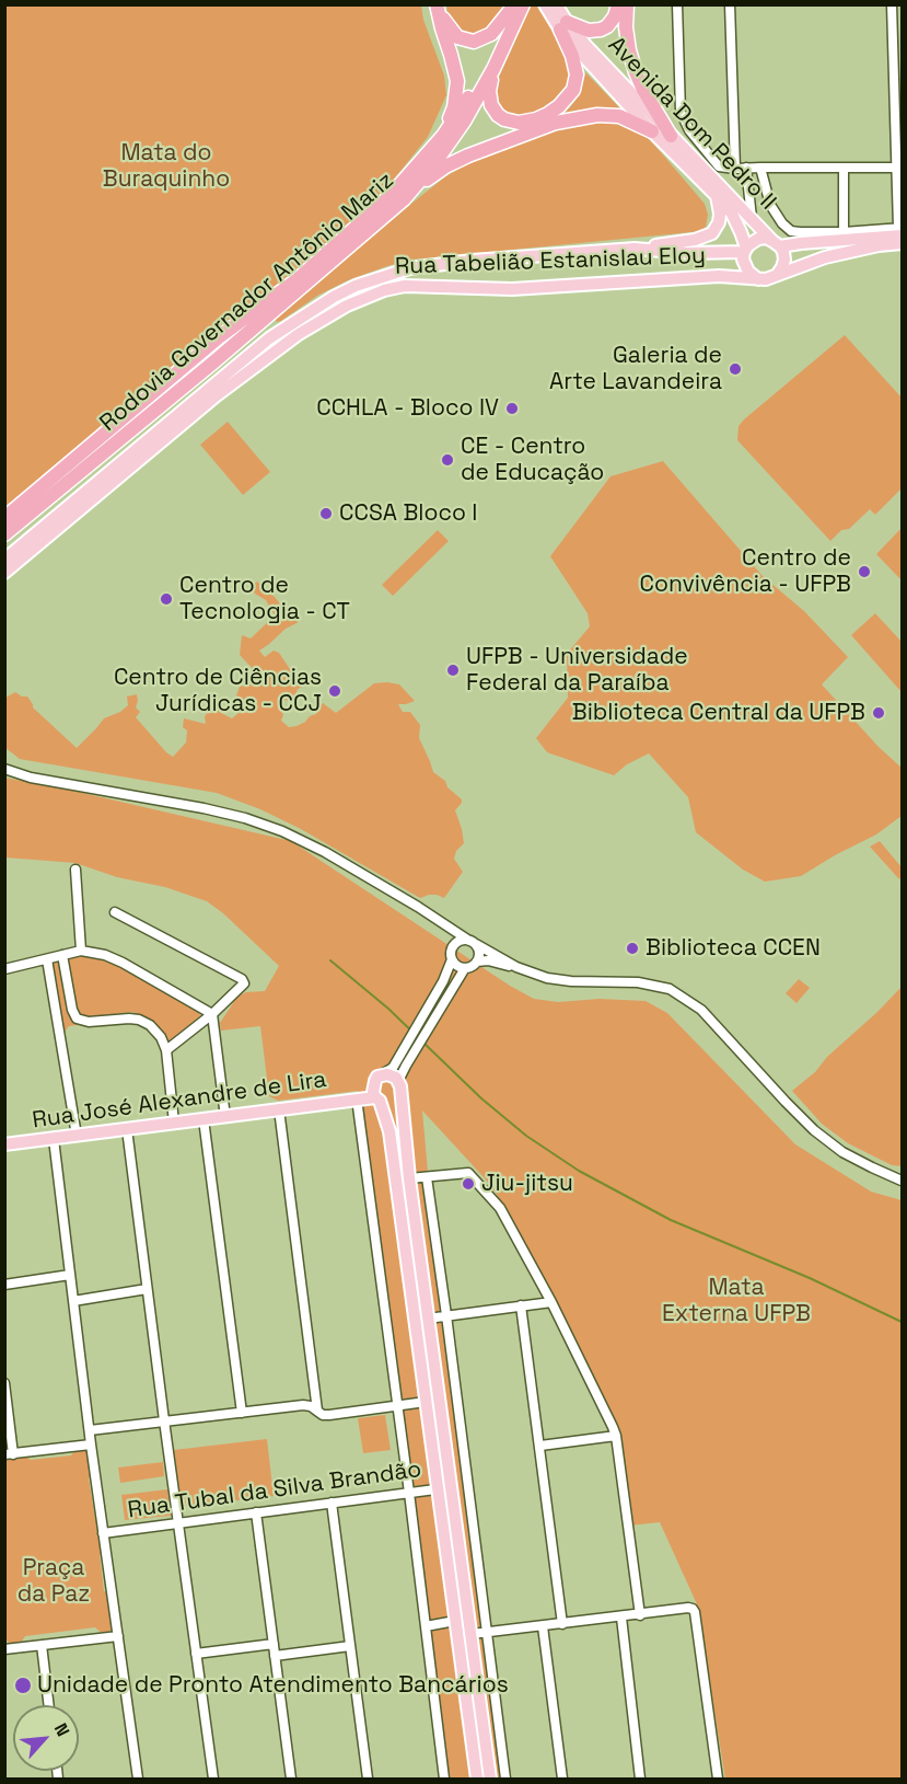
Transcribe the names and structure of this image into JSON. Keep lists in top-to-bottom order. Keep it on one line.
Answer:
{"streets":{"highway":["Rodovia Governador Antônio Mariz"],"main road":["Avenida Dom Pedro II","Rua Tabelião Estanislau Eloy","Rua José Alexandre de Lira"],"street":["Rua Tubal da Silva Brandão"]},"crossings":[["Avenida Dom Pedro II","Rua Tabelião Estanislau Eloy"]],"parks":["Mata do Buraquinho","Mata Externa UFPB","Praça da Paz"],"places":["Galeria de Arte Lavandeira","CCHLA - Bloco IV","CE - Centro de Educação","CCSA Bloco I","Centro de Convivência - UFPB","Centro de Tecnologia - CT","UFPB - Universidade Federal da Paraíba","Centro de Ciências Jurídicas - CCJ","Biblioteca Central da UFPB","Biblioteca CCEN","Jiu-jitsu","Unidade de Pronto Atendimento Bancários"],"north":"top right"}
